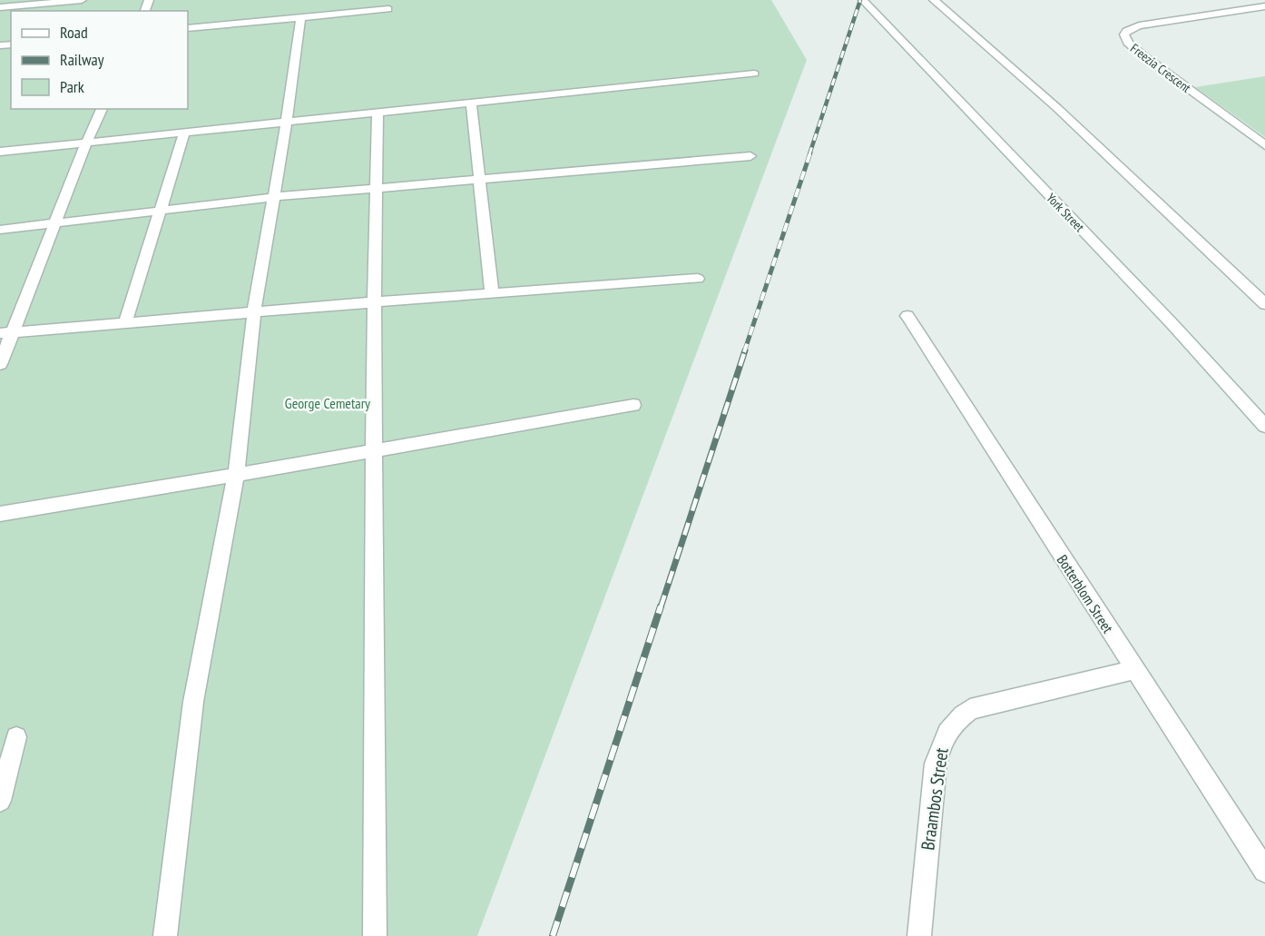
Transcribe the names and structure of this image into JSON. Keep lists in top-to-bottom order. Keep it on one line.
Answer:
{"streets":{"street":["Freezia Crescent","York Street","Botterblom Street","Braambos Street"]},"crossings":[["Botterblom Street","Braambos Street"]],"parks":["George Cemetary"],"legend":["Road","Railway","Park"]}
